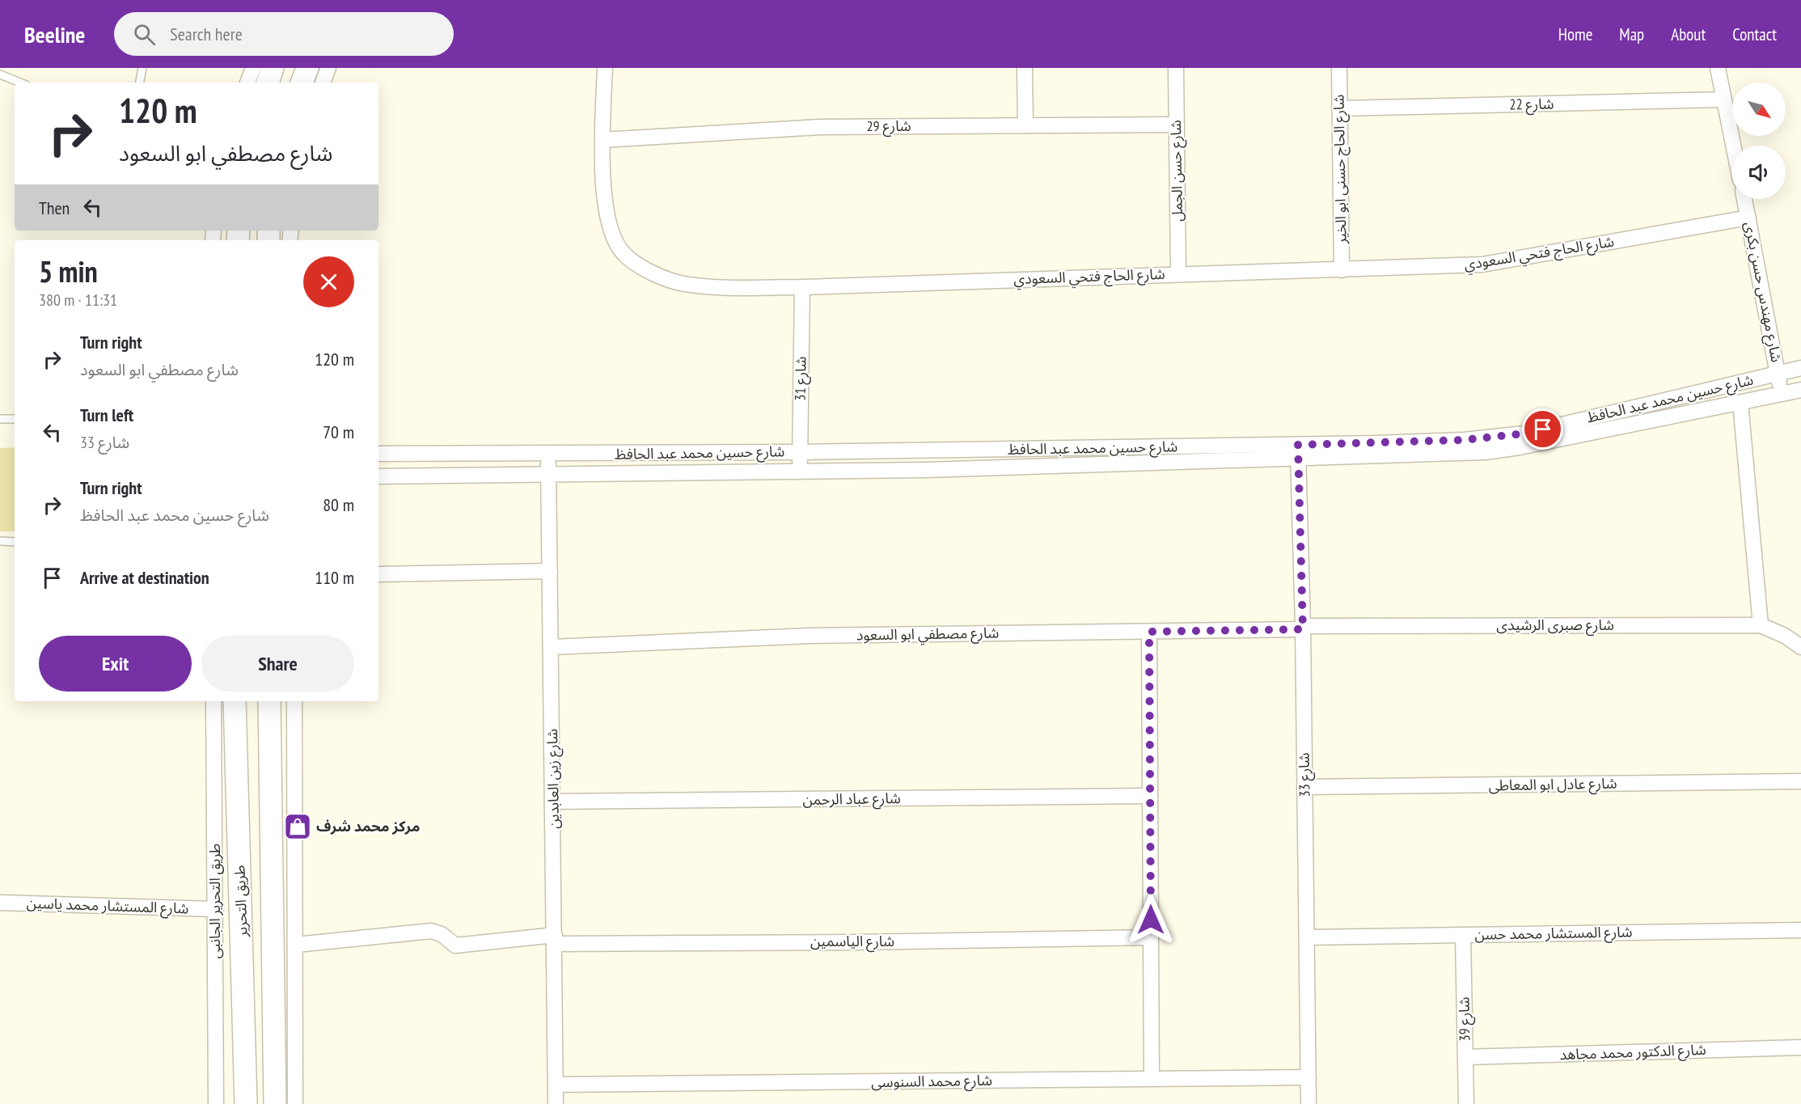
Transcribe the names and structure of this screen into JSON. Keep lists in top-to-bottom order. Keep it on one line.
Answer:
{"streets":{"street":["شارع 22","شارع 29","شارع الحاج حسنى ابو الخير","شارع حسن الجمل","شارع الحاج فتحي السعودي","شارع مهندس حسن بكرى","شارع 31","شارع حسين محمد عبد الحافظ","شارع صبرى الرشيدى","شارع مصطفي ابو السعود","شارع 33","شارع زين العابدين","شارع عادل ابو المعاطى","شارع عباد الرحمن","طريق التحرير الجانبى","طريق التحرير","شارع المستشار محمد ياسين","شارع المستشار محمد حسن","شارع الياسمين","شارع 39","شارع الدكتور محمد مجاهد","شارع محمد السنوسى"]},"crossings":[["شارع 22","شارع الحاج حسنى ابو الخير"],["شارع 29","شارع حسن الجمل"],["شارع 29","شارع الحاج فتحي السعودي"],["شارع الحاج حسنى ابو الخير","شارع الحاج فتحي السعودي"],["شارع حسن الجمل","شارع الحاج فتحي السعودي"],["شارع الحاج فتحي السعودي","شارع مهندس حسن بكرى"],["شارع الحاج فتحي السعودي","شارع 31"],["شارع مهندس حسن بكرى","شارع حسين محمد عبد الحافظ"],["شارع 31","شارع حسين محمد عبد الحافظ"],["شارع حسين محمد عبد الحافظ","شارع 33"],["شارع حسين محمد عبد الحافظ","شارع زين العابدين"],["شارع صبرى الرشيدى","شارع مصطفي ابو السعود"],["شارع صبرى الرشيدى","شارع 33"],["شارع مصطفي ابو السعود","شارع 33"],["شارع مصطفي ابو السعود","شارع زين العابدين"],["شارع 33","شارع عادل ابو المعاطى"],["شارع 33","شارع المستشار محمد حسن"],["شارع 33","شارع محمد السنوسى"],["شارع زين العابدين","شارع عباد الرحمن"],["شارع زين العابدين","شارع الياسمين"],["شارع زين العابدين","شارع محمد السنوسى"],["طريق التحرير الجانبى","شارع المستشار محمد ياسين"],["شارع المستشار محمد حسن","شارع 39"],["شارع 39","شارع الدكتور محمد مجاهد"]],"places":{"shop":["مركز محمد شرف"]},"north":"bottom right","page":{"header":"Beeline","search":"Search here","nav":["Home","Map","About","Contact"],"turn":["120 m","شارع مصطفي ابو السعود"],"then":"Then","heading":["5 min","380 m · 11:31"],"list":[{"name":"Turn right","note":"شارع مصطفي ابو السعود","value":"120 m"},{"name":"Turn left","note":"شارع 33","value":"70 m"},{"name":"Turn right","note":"شارع حسين محمد عبد الحافظ","value":"80 m"},{"name":"Arrive at destination","value":"110 m"}],"buttons":["Exit","Share"]}}
